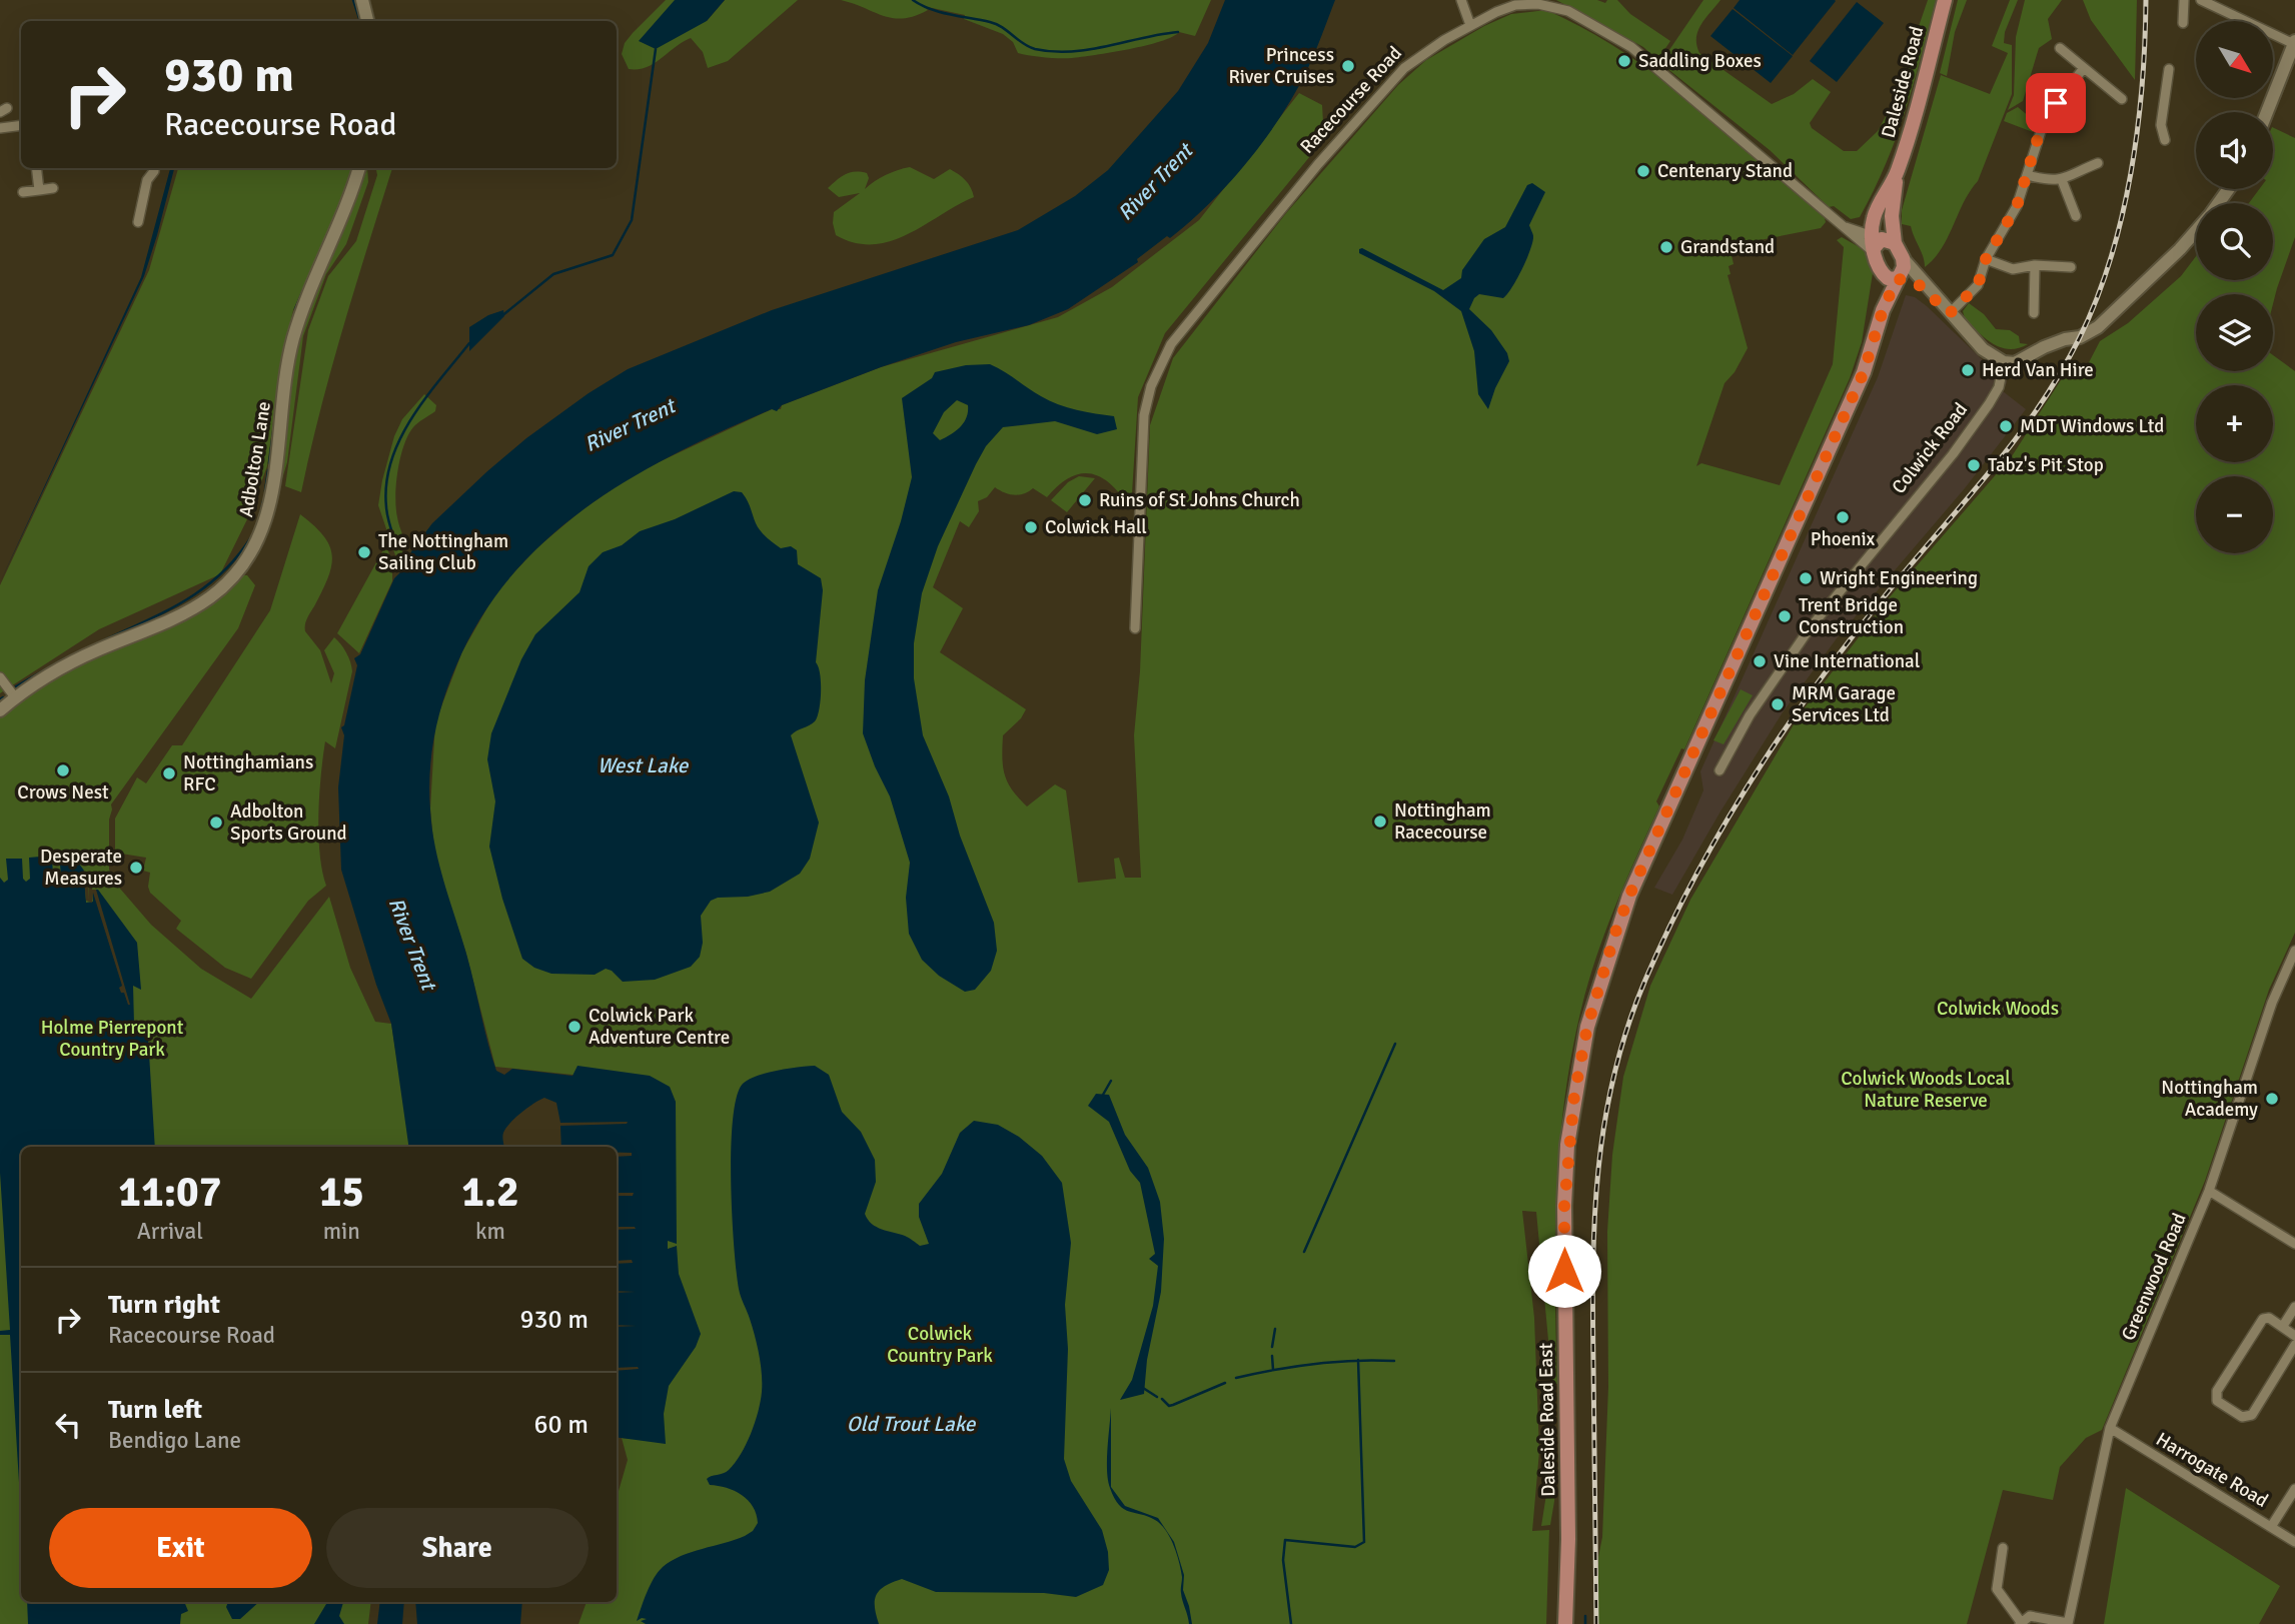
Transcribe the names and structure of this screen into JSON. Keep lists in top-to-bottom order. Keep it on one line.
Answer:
{"streets":{"main road":["Daleside Road","Daleside Road East"],"street":["Racecourse Road","Colwick Road","Adbolton Lane","Greenwood Road","Harrogate Road"]},"crossings":[["Daleside Road","Racecourse Road"],["Daleside Road","Daleside Road East"],["Racecourse Road","Daleside Road East"],["Greenwood Road","Harrogate Road"]],"water":["River Trent","West Lake","Old Trout Lake"],"parks":["Colwick Woods","Holme Pierrepont Country Park","Colwick Woods Local Nature Reserve","Colwick Country Park"],"places":["Saddling Boxes","Princess River Cruises","Centenary Stand","Grandstand","Herd Van Hire","MDT Windows Ltd","Tabz's Pit Stop","Ruins of St Johns Church","Phoenix","Colwick Hall","The Nottingham Sailing Club","Wright Engineering","Trent Bridge Construction","Vine International","MRM Garage Services Ltd","Crows Nest","Nottinghamians RFC","Nottingham Racecourse","Adbolton Sports Ground","Desperate Measures","Colwick Park Adventure Centre","Nottingham Academy"],"north":"bottom right","page":{"map_buttons":["+","−"],"turn":["930 m","Racecourse Road"],"eta":["11:07","Arrival","15","min","1.2","km"],"list":[{"name":"Turn right","note":"Racecourse Road","value":"930 m"},{"name":"Turn left","note":"Bendigo Lane","value":"60 m"}],"buttons":["Exit","Share"]}}
